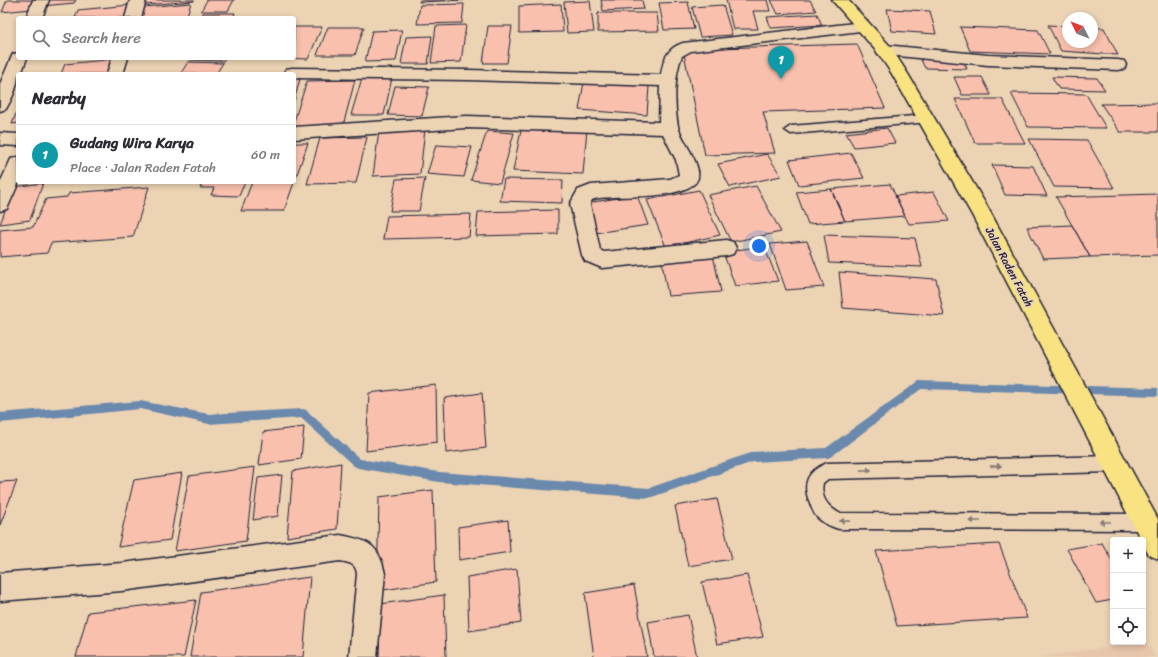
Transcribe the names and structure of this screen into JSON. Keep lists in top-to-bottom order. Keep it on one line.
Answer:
{"streets":{"highway":["Jalan Raden Fatah"]},"north":"top left","page":{"search":"Search here","pins":"1","heading":"Nearby","list":[{"mark":"1","name":"Gudang Wira Karya","note":"Place · Jalan Raden Fatah","value":"60 m"}],"map_buttons":["+","−"]}}
